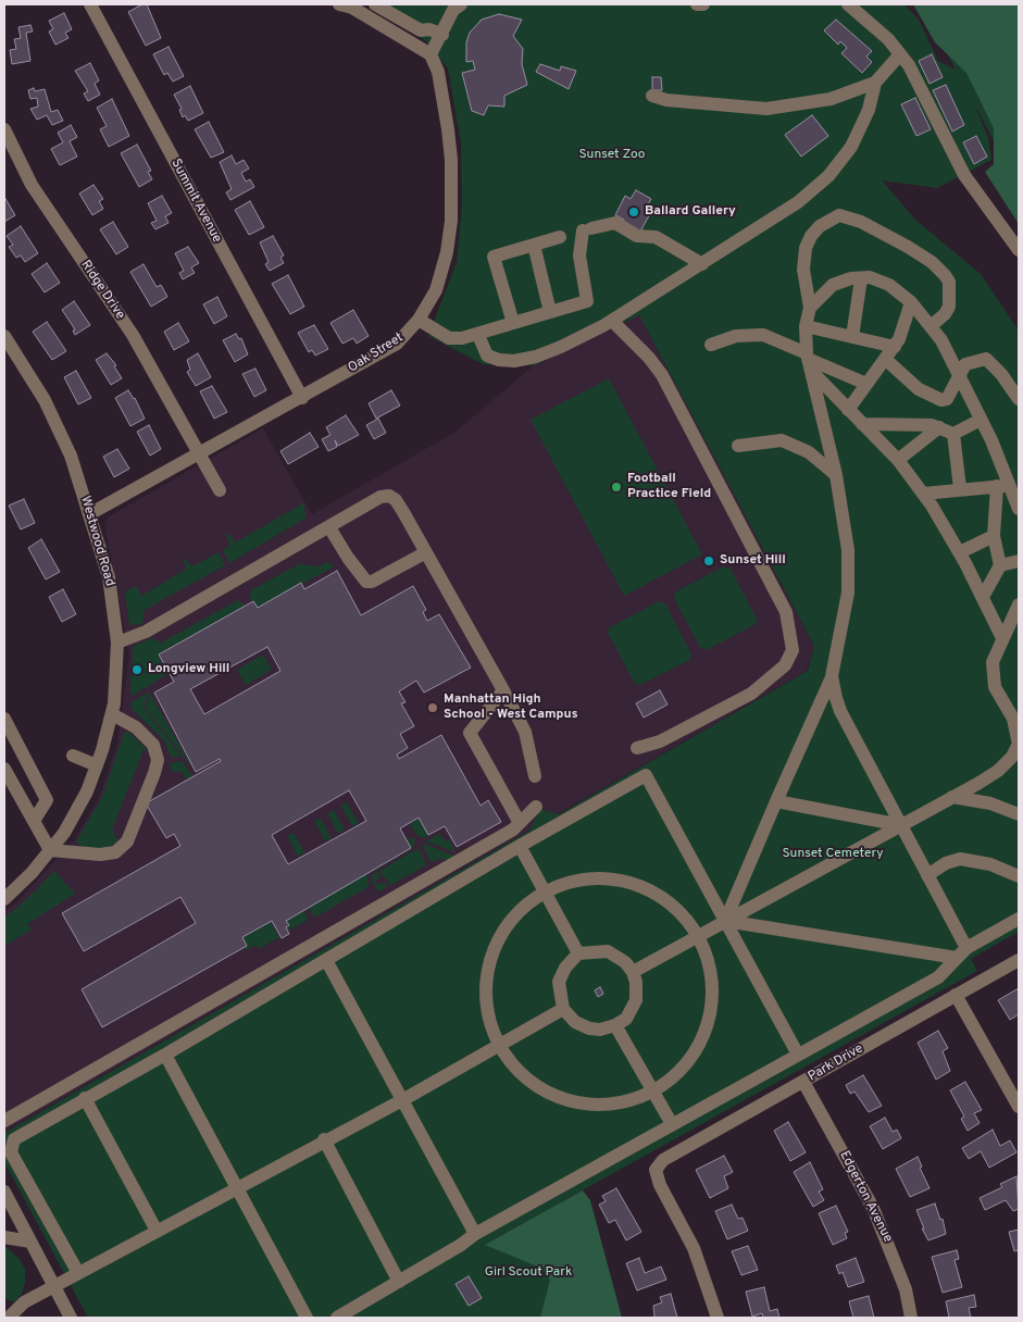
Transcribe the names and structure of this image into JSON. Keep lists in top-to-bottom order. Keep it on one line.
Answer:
{"streets":{"street":["Summit Avenue","Ridge Drive","Oak Street","Westwood Road","Park Drive","Edgerton Avenue"]},"crossings":[["Summit Avenue","Oak Street"],["Ridge Drive","Oak Street"],["Oak Street","Westwood Road"],["Park Drive","Edgerton Avenue"]],"parks":["Sunset Zoo","Sunset Cemetery","Girl Scout Park"],"places":["Ballard Gallery","Football Practice Field","Sunset Hill","Longview Hill","Manhattan High School - West Campus"]}
